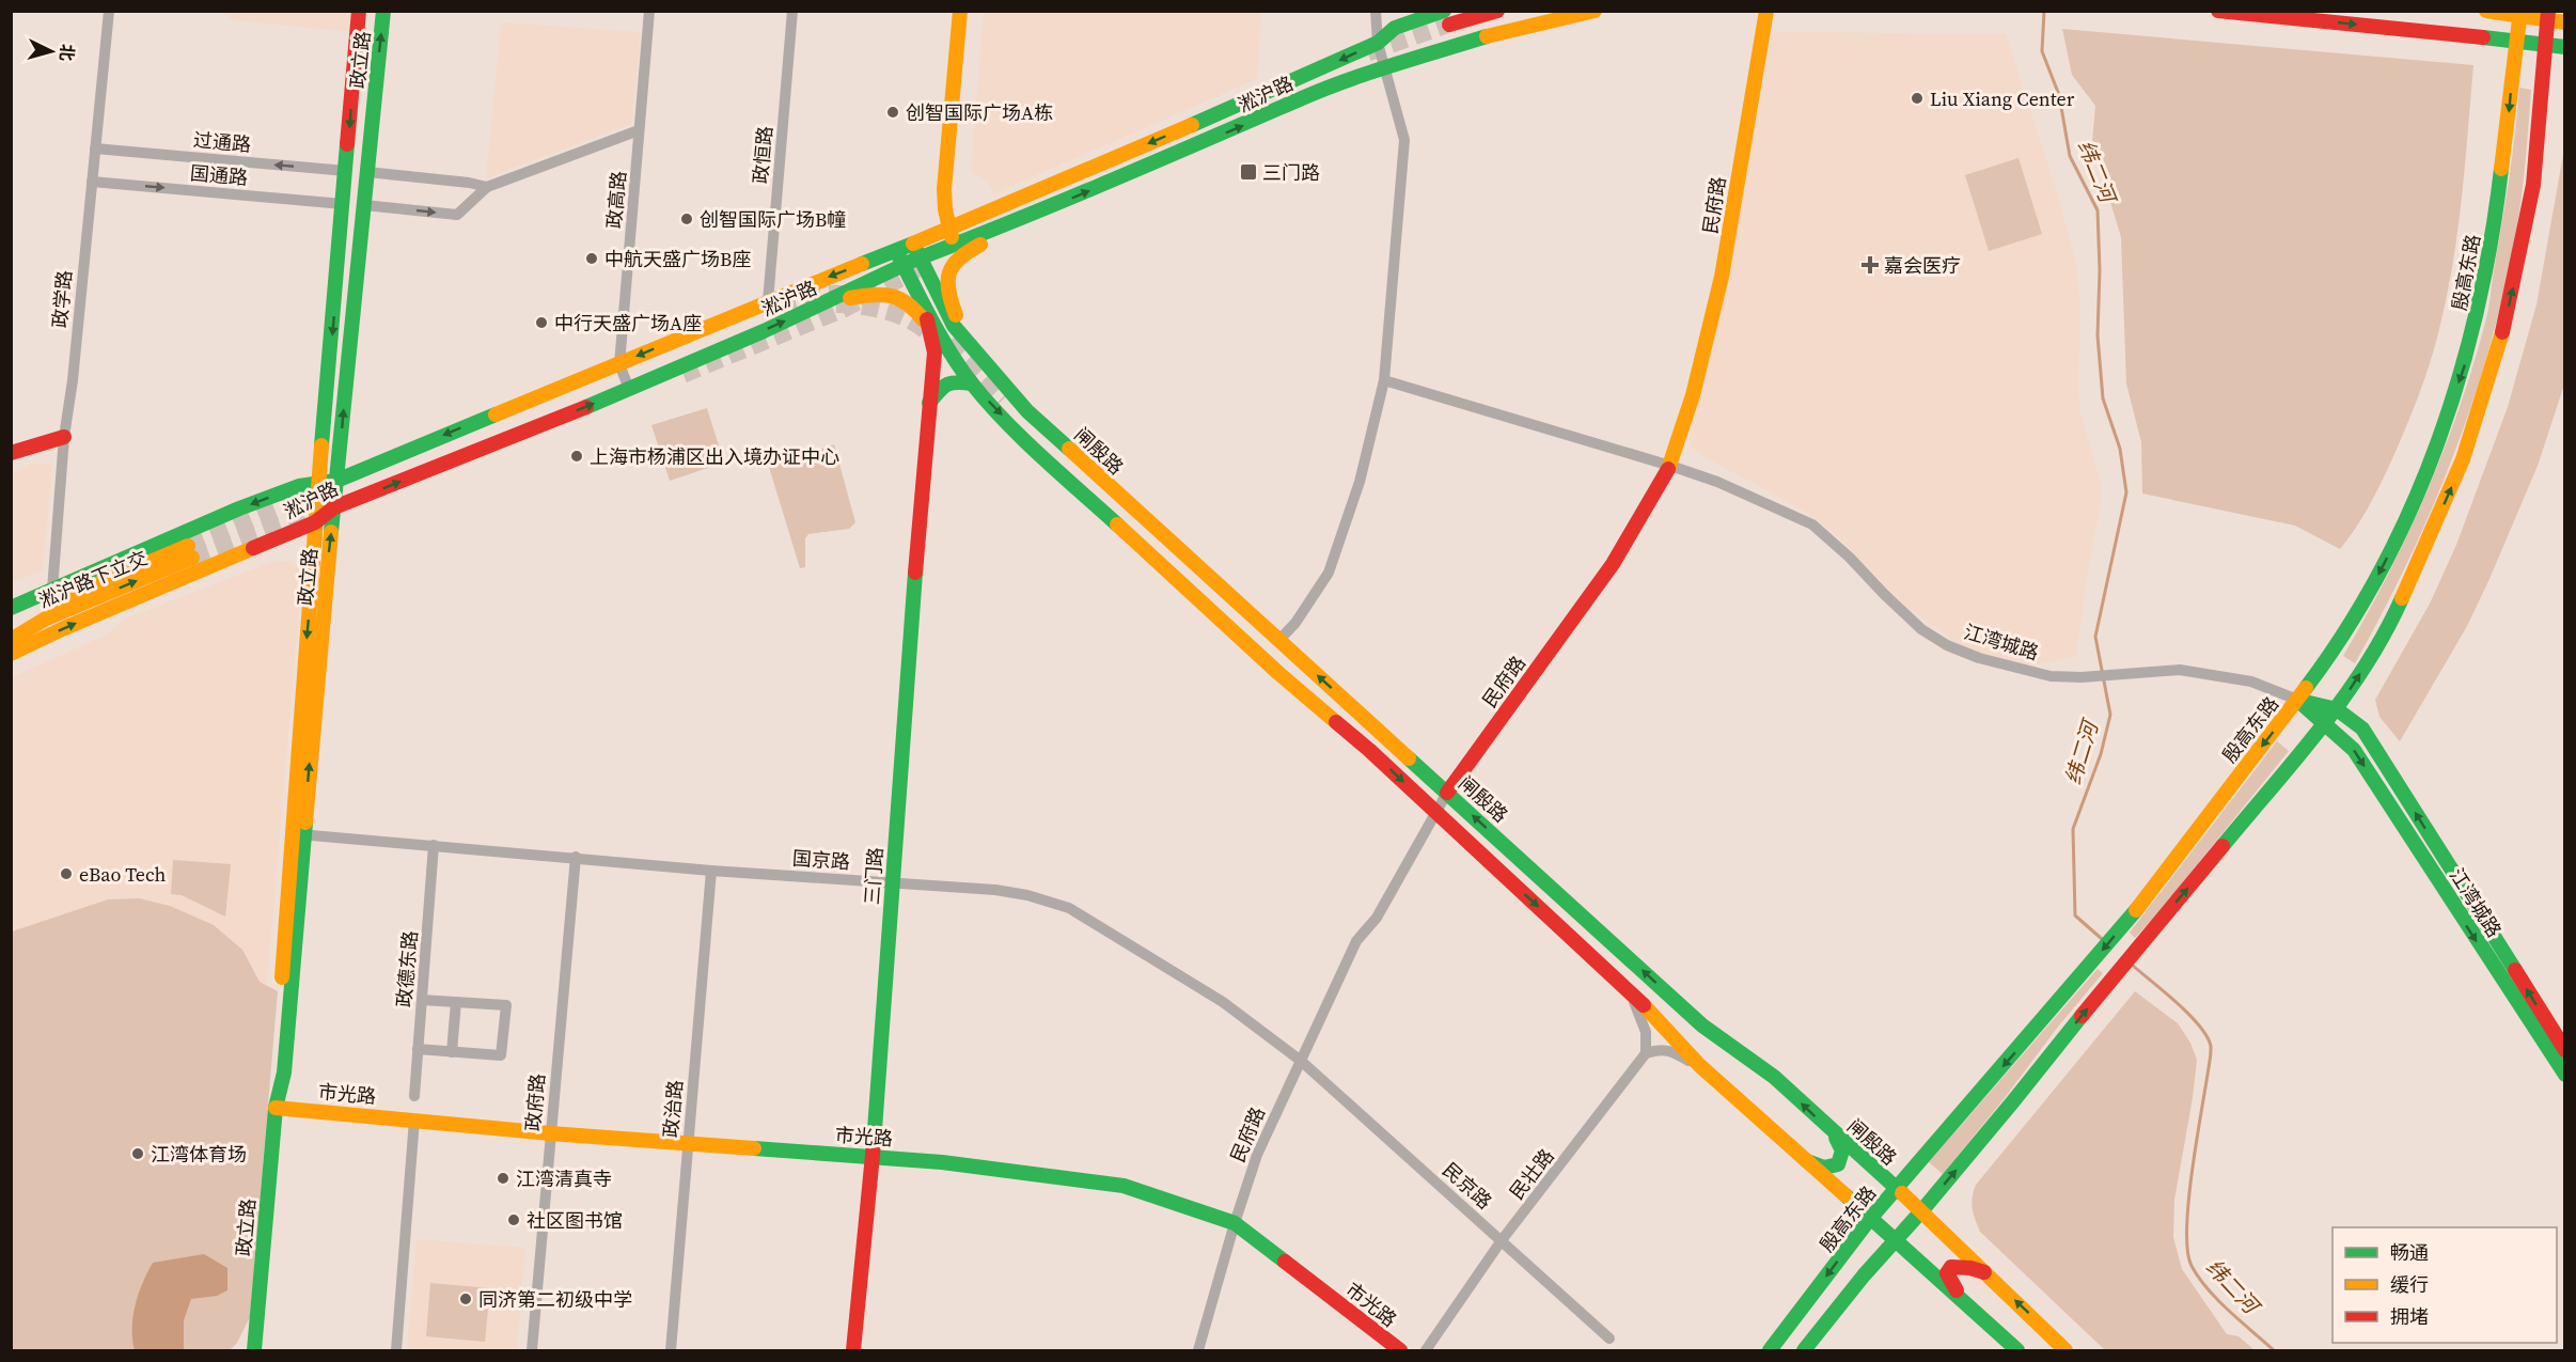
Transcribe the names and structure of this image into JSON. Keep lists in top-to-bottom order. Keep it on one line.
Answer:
{"streets":{"main road":["政立路","淞沪路","民府路","殷高东路","闸殷路","淞沪路下立交","江湾城路","三门路","市光路"],"street":["过通路","政恒路","国通路","政高路","政学路","国京路","政德东路","政府路","政治路","民壮路","民京路"]},"crossings":[["政立路","淞沪路"],["政立路","过通路"],["政立路","国通路"],["政立路","国京路"],["政立路","市光路"],["淞沪路","政恒路"],["淞沪路","政高路"],["淞沪路","政学路"],["淞沪路","闸殷路"],["过通路","政学路"],["国通路","政学路"],["民府路","闸殷路"],["民府路","江湾城路"],["民府路","国京路"],["民府路","市光路"],["民府路","民京路"],["殷高东路","闸殷路"],["殷高东路","江湾城路"],["国京路","三门路"],["国京路","政德东路"],["国京路","政府路"],["国京路","政治路"],["国京路","民京路"],["三门路","市光路"],["市光路","政府路"],["市光路","政治路"],["民壮路","民京路"]],"one_way":["过通路","国通路"],"water":["纬二河"],"places":{"other":["Liu Xiang Center","创智国际广场A栋","创智国际广场B幢","中航天盛广场B座","中行天盛广场A座","上海市杨浦区出入境办证中心","eBao Tech","江湾体育场","江湾清真寺","社区图书馆","同济第二初级中学"],"transit":["三门路"],"health":["嘉会医疗"]},"legend":["畅通","缓行","拥堵"],"north":"right"}
